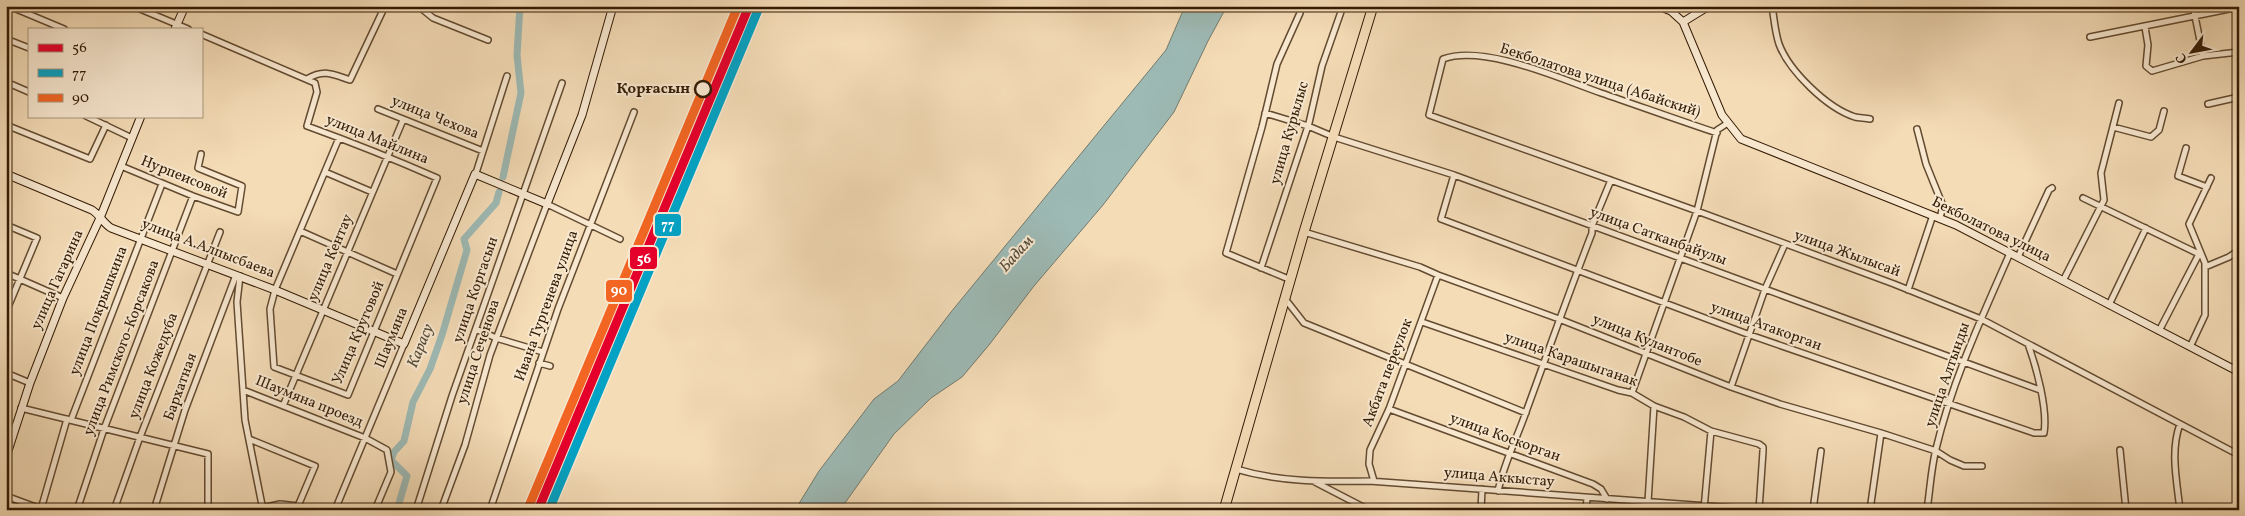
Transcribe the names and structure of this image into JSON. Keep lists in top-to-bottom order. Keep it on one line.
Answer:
{"streets":{"street":["Бекболатова улица (Абайский)","улица Чехова","улица Курылыс","улица Майлина","Нурпеисовой","Бекболатова улица","улица Сатканбайулы","улица А.Алпысбаева","улица Жылысай","улица Кентау","улица Гагарина","улица Коргасын","Ивана Тургенева улица","улица Покрышкина","улица Атакорган","Улица Круговой","Шаумяна","улица Кулантобе","улица Римского-Корсакова","улица Сеченова","улица Карашыганак","улица Кожедуба","Акбата переулок","улица Алтынды","Бархатная","Шаумяна проезд","улица Коскорган","улица Аккыстау"]},"crossings":[["Бекболатова улица (Абайский)","улица Жылысай"],["улица Чехова","улица Кентау"],["улица Чехова","Шаумяна"],["улица Курылыс","улица Сатканбайулы"],["улица Майлина","улица Кентау"],["улица Майлина","Улица Круговой"],["Нурпеисовой","улица Гагарина"],["Нурпеисовой","улица Покрышкина"],["Нурпеисовой","улица Римского-Корсакова"],["Бекболатова улица","улица Алтынды"],["улица Сатканбайулы","улица Атакорган"],["улица Сатканбайулы","улица Алтынды"],["улица А.Алпысбаева","улица Кентау"],["улица А.Алпысбаева","улица Гагарина"],["улица А.Алпысбаева","улица Покрышкина"],["улица А.Алпысбаева","Улица Круговой"],["улица А.Алпысбаева","Шаумяна"],["улица А.Алпысбаева","улица Римского-Корсакова"],["улица А.Алпысбаева","улица Кожедуба"],["улица А.Алпысбаева","Бархатная"],["улица Жылысай","улица Атакорган"],["улица Жылысай","улица Алтынды"],["улица Кентау","Улица Круговой"],["улица Кентау","Шаумяна проезд"],["улица Атакорган","улица Алтынды"],["Шаумяна","Шаумяна проезд"],["улица Кулантобе","Акбата переулок"],["улица Кулантобе","улица Алтынды"],["улица Карашыганак","Акбата переулок"],["улица Карашыганак","улица Аккыстау"],["Акбата переулок","улица Коскорган"],["Акбата переулок","улица Аккыстау"],["улица Коскорган","улица Аккыстау"]],"water":["Бадам","Карасу"],"places":["Қорғасын"],"lines":["transit line 56","transit line 90","transit line 77"],"legend":["56","77","90"],"north":"bottom left"}
